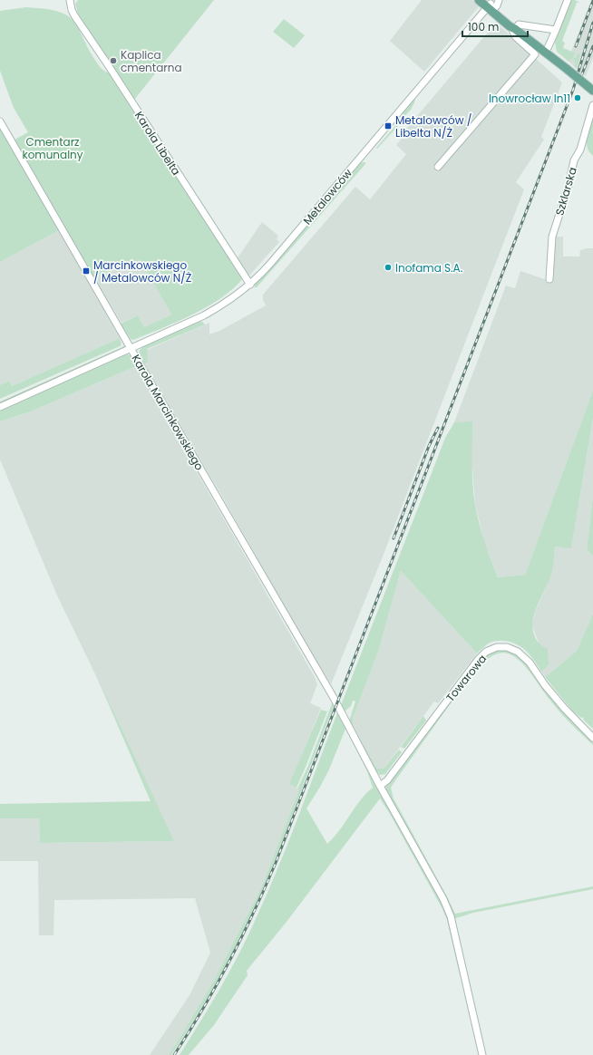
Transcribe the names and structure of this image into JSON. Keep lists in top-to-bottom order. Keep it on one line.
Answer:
{"streets":{"street":["Karola Libelta","Szklarska","Metalowców","Karola Marcinkowskiego","Towarowa"]},"crossings":[["Karola Libelta","Metalowców"],["Metalowców","Karola Marcinkowskiego"],["Karola Marcinkowskiego","Towarowa"]],"parks":["Cmentarz komunalny"],"places":{"other":["Kaplica cmentarna","Inowrocław In11","Inofama S.A."],"transit":["Metalowców / Libelta N/Ż","Marcinkowskiego / Metalowców N/Ż"]},"scale_bar":"100 m"}
